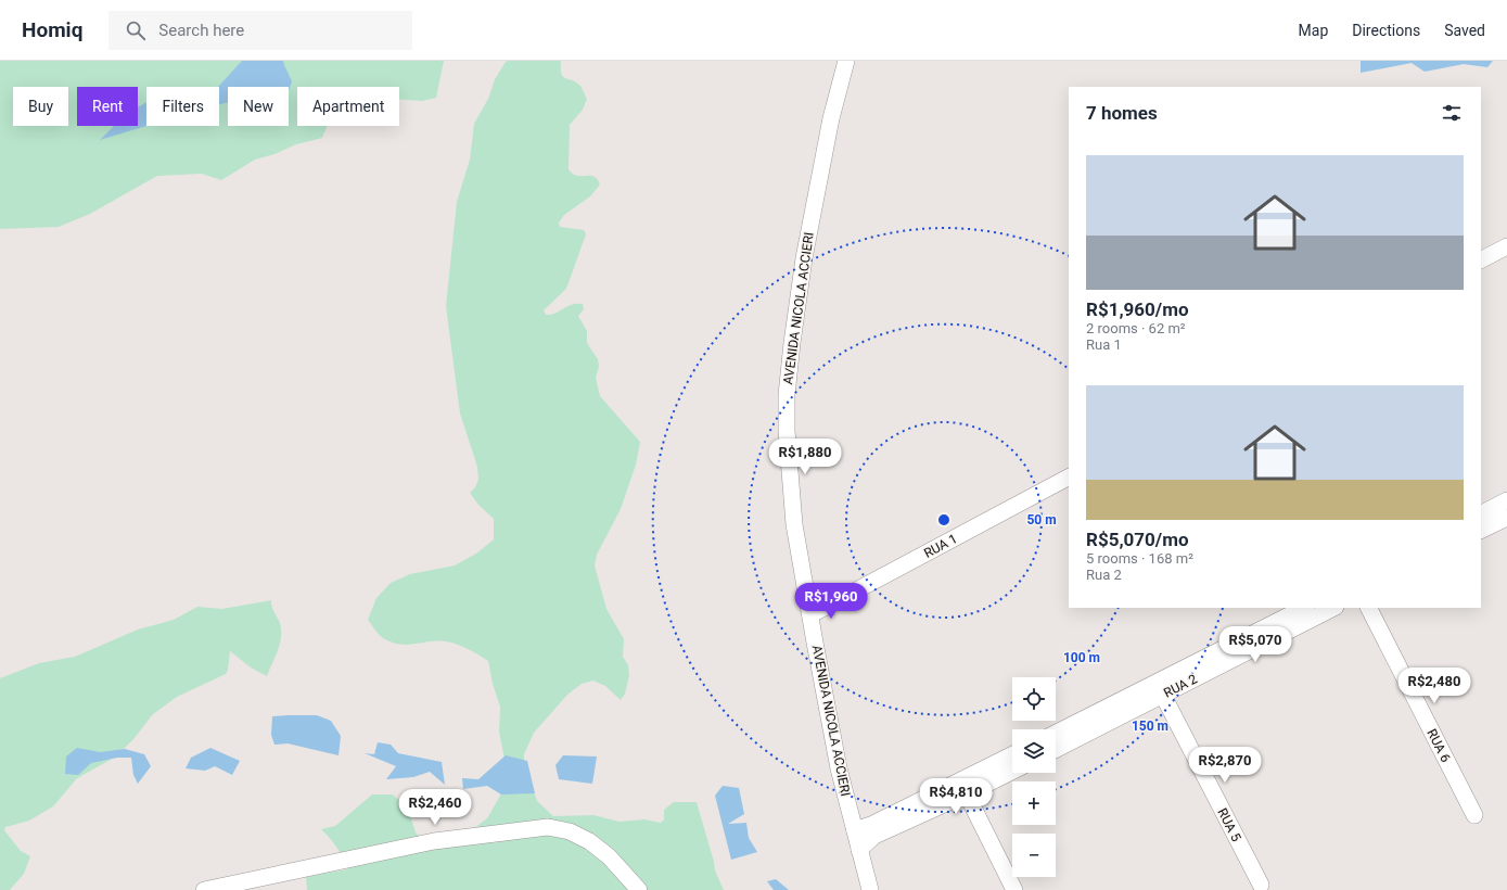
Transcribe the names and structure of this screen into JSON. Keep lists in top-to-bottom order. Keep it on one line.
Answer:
{"streets":{"street":["AVENIDA NICOLA ACCIERI","RUA 1","RUA 2","RUA 6","RUA 5"]},"crossings":[["AVENIDA NICOLA ACCIERI","RUA 1"],["RUA 2","RUA 5"]],"page":{"header":"Homiq","search":"Search here","nav":["Map","Directions","Saved"],"chip":["Buy","Rent","Filters","New","Apartment"],"heading":"7 homes","list":[{"name":"R$1,960/mo","note":"2 rooms · 62 m² · Rua 1"},{"name":"R$5,070/mo","note":"5 rooms · 168 m² · Rua 2"}],"price":["R$1,880","R$1,960","R$5,070","R$2,480","R$2,870","R$4,810","R$2,460"],"map_buttons":["+","−"]},"rings":["50 m","100 m","150 m"]}
